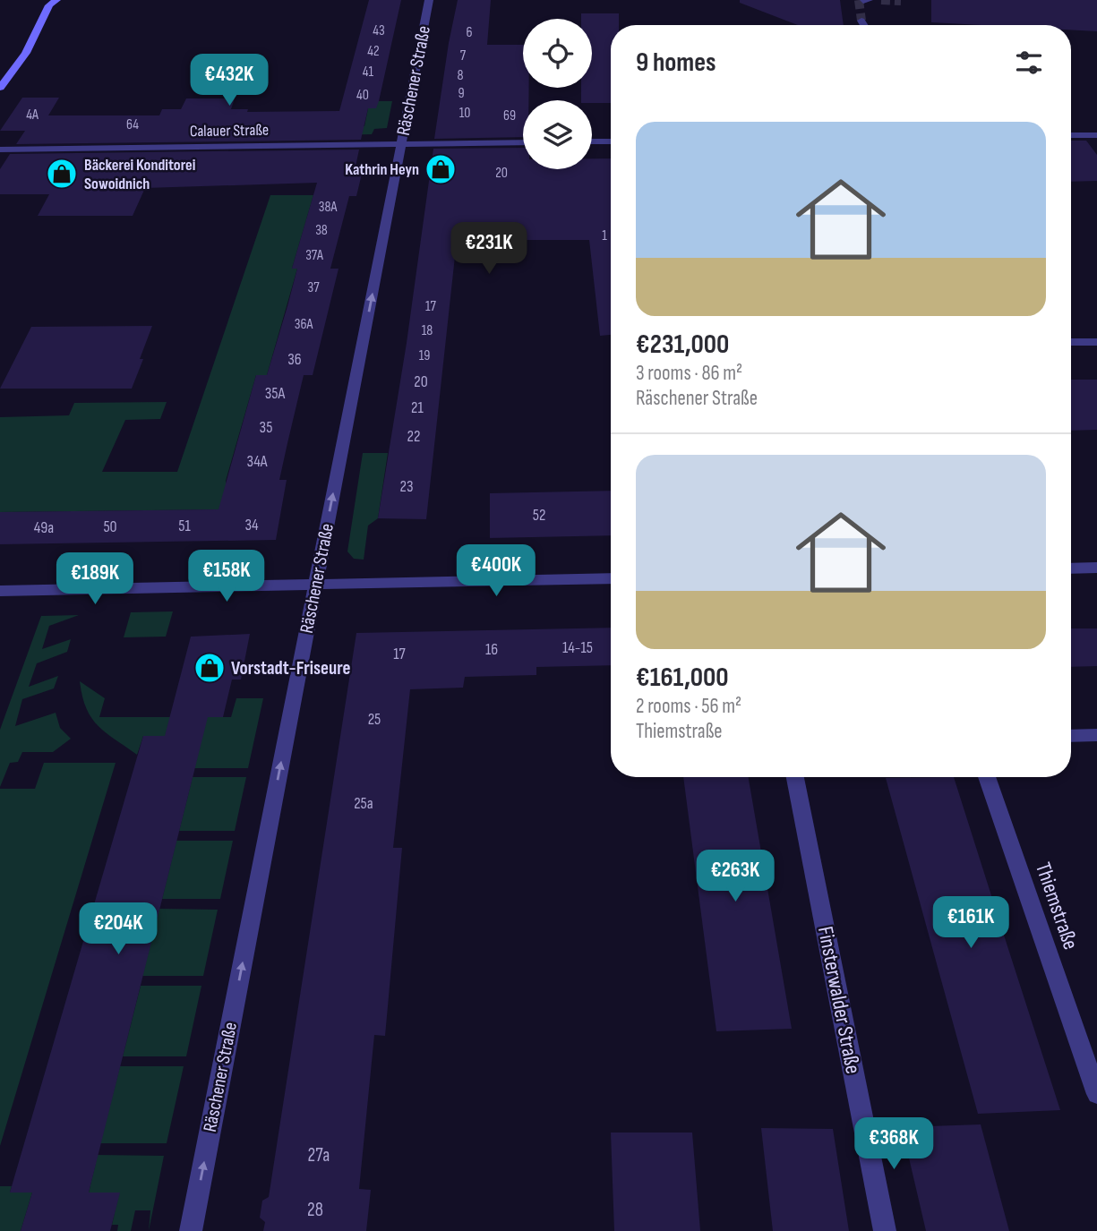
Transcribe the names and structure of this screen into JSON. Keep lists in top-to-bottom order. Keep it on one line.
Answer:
{"streets":{"street":["Räschener Straße","Calauer Straße","Thiemstraße","Finsterwalder Straße"]},"crossings":[["Räschener Straße","Calauer Straße"]],"one_way":["Räschener Straße"],"places":{"shop":["Kathrin Heyn","Bäckerei Konditorei Sowoidnich","Vorstadt-Friseure"]},"house_numbers":["43","6","42","7","41","8","9","40","10","4A","69","64","20","38A","38","1","37A","37","17","36A","18","19","36","20","35A","21","35","22","34A","23","52","34","51","50","49a","14-15","16","17","25","25a","27a","28"],"page":{"heading":"9 homes","price":["€432K","€231K","€400K","€158K","€189K","€263K","€161K","€204K","€368K"],"list":[{"name":"€231,000","note":"3 rooms · 86 m² · Räschener Straße"},{"name":"€161,000","note":"2 rooms · 56 m² · Thiemstraße"}]}}
